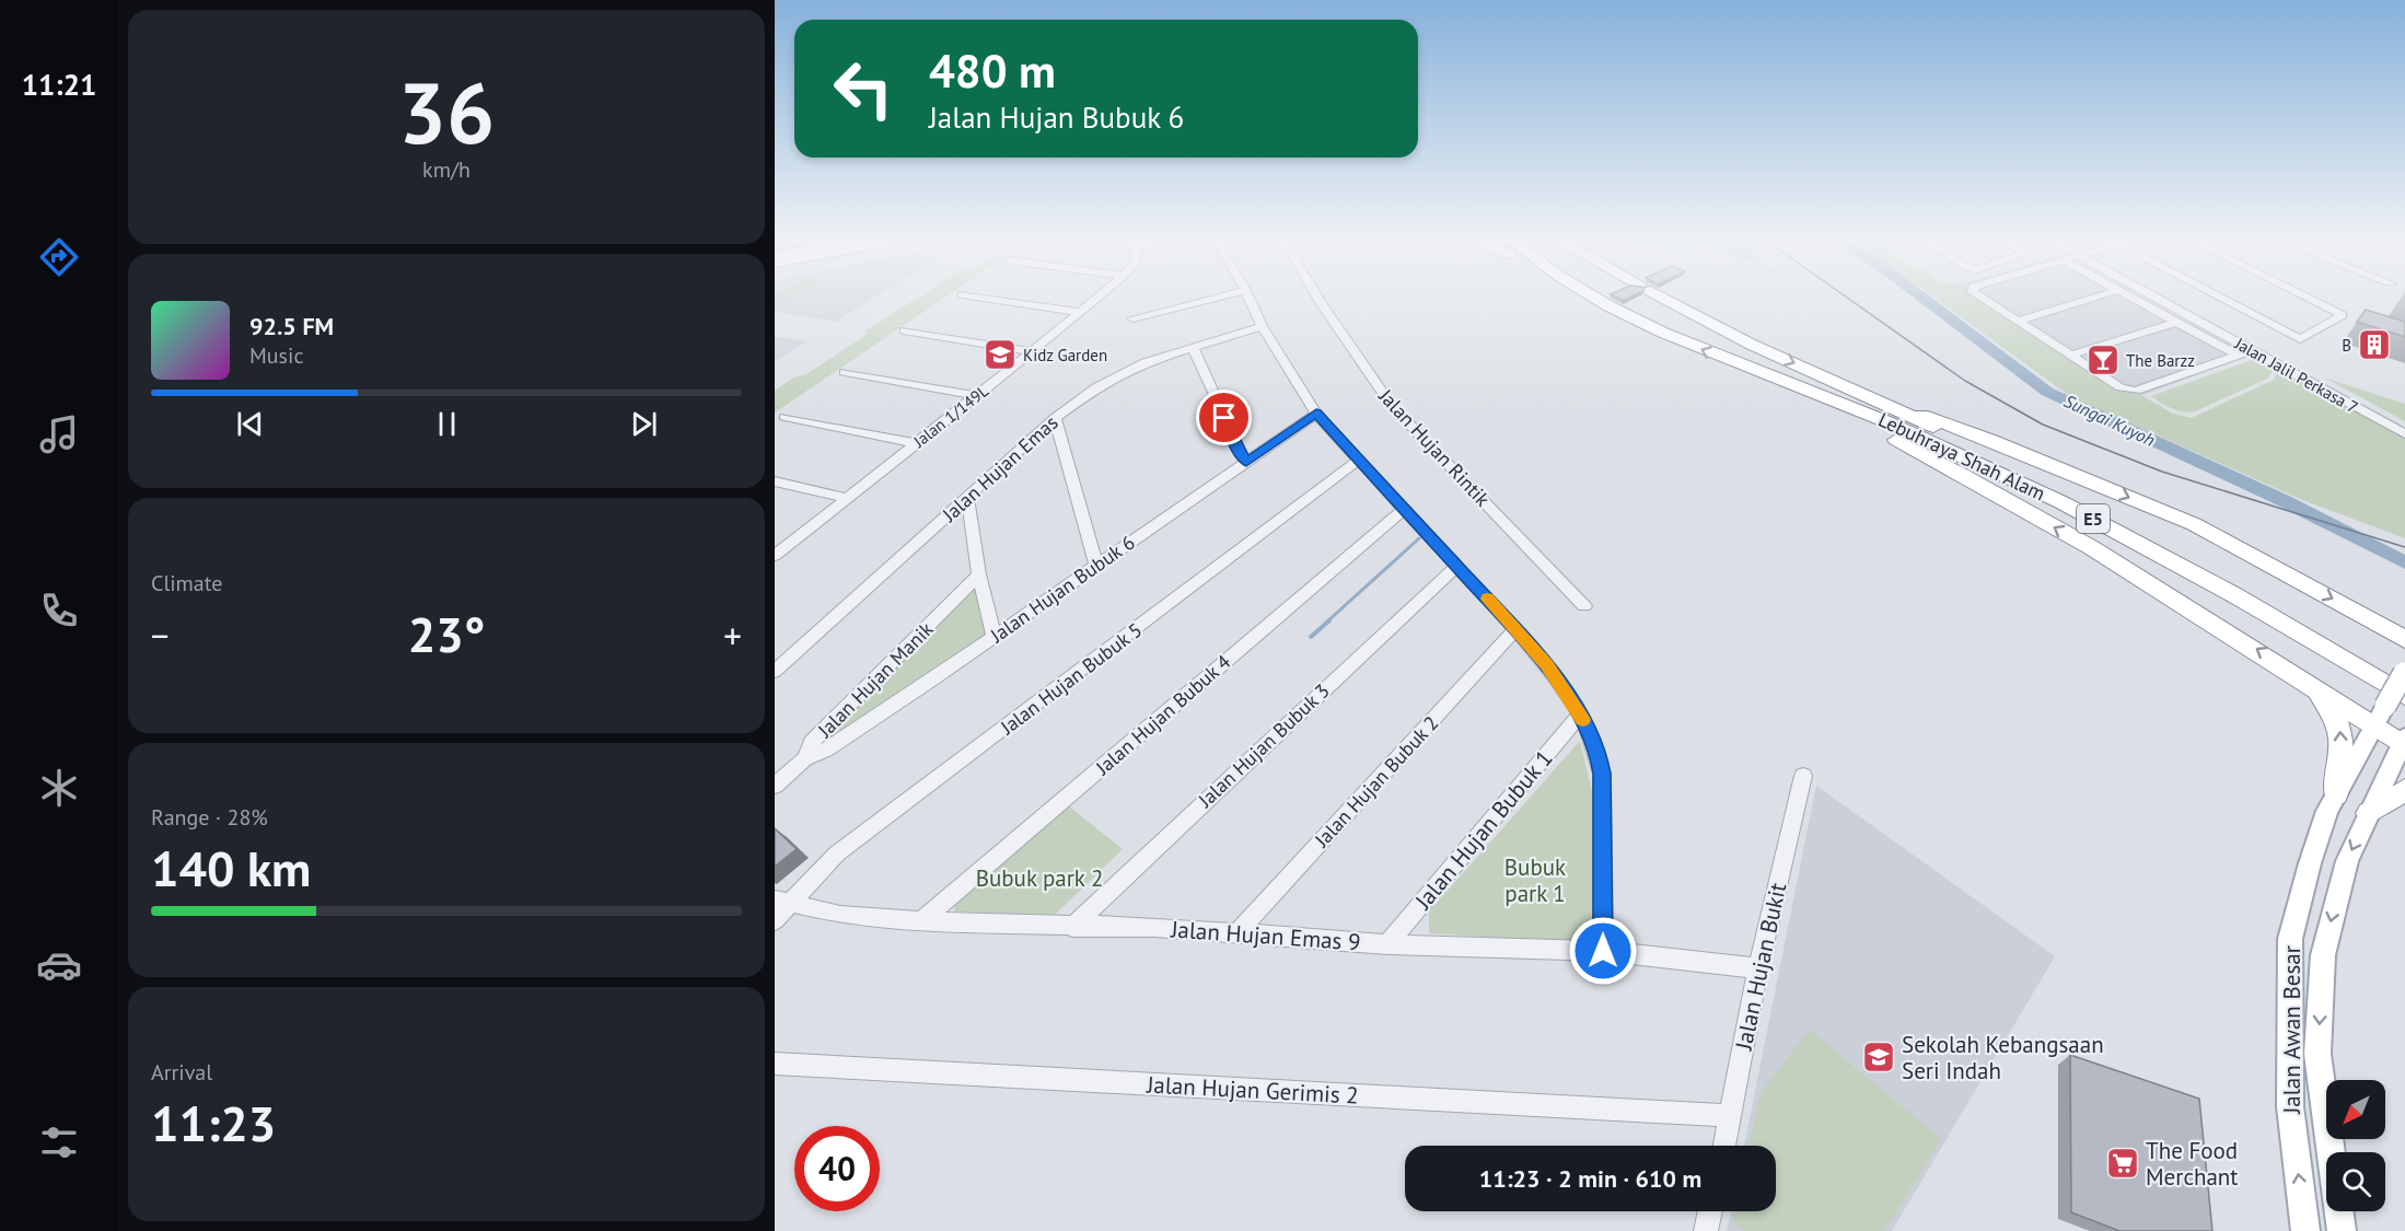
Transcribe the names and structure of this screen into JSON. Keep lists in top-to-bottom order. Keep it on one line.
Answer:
{"streets":{"highway":["Lebuhraya Shah Alam","E5"],"main road":["Jalan Awan Besar"],"street":["Jalan Jalil Perkasa 7","Jalan 1/149L","Jalan Hujan Rintik","Jalan Hujan Emas","Jalan Hujan Bubuk 6","Jalan Hujan Bubuk 5","Jalan Hujan Manik","Jalan Hujan Bubuk 4","Jalan Hujan Bubuk 3","Jalan Hujan Bubuk 2","Jalan Hujan Bubuk 1","Jalan Hujan Emas 9","Jalan Hujan Bukit","Jalan Hujan Gerimis 2"]},"crossings":[["Jalan Hujan Bubuk 6","Jalan Hujan Manik"],["Jalan Hujan Bubuk 5","Jalan Hujan Emas 9"],["Jalan Hujan Bubuk 4","Jalan Hujan Emas 9"],["Jalan Hujan Bubuk 3","Jalan Hujan Emas 9"],["Jalan Hujan Bubuk 2","Jalan Hujan Emas 9"],["Jalan Hujan Bubuk 1","Jalan Hujan Emas 9"],["Jalan Hujan Emas 9","Jalan Hujan Bukit"],["Jalan Hujan Bukit","Jalan Hujan Gerimis 2"]],"water":["Sungai Kuyoh"],"parks":["Bubuk park 1","Bubuk park 2"],"places":{"building":["B"],"school or university":["Kidz Garden","Sekolah Kebangsaan Seri Indah"],"bar":["The Barzz"],"supermarket":["The Food Merchant"]},"north":"bottom left","page":{"tabs":"11:21","tile":[["36","km/h"],"Climate",["Range · 28%","140 km"],["Arrival","11:23"]],"turn":["480 m","Jalan Hujan Bubuk 6"],"song":["92.5 FM","Music"],"heat":["−","23°","+"],"limit":"40","trip":"11:23 · 2 min · 610 m"}}
